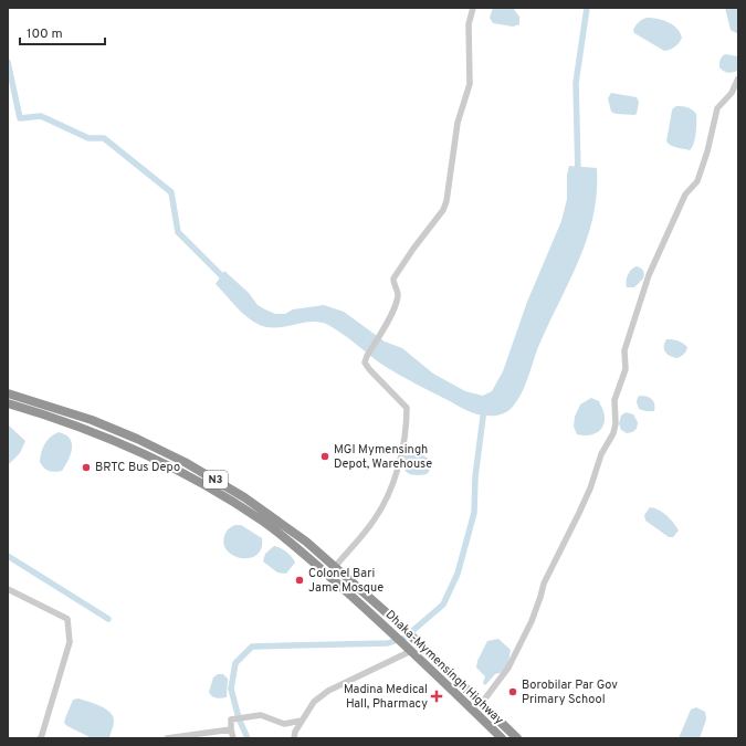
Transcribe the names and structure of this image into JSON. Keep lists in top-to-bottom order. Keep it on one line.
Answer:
{"streets":{"highway":["N3","Dhaka-Mymensingh Highway"]},"crossings":[["N3","Dhaka-Mymensingh Highway"]],"places":{"other":["MGI Mymensingh Depot, Warehouse","BRTC Bus Depo","Colonel Bari Jame Mosque","Borobilar Par Gov Primary School"],"health":["Madina Medical Hall, Pharmacy"]},"scale_bar":"100 m"}
